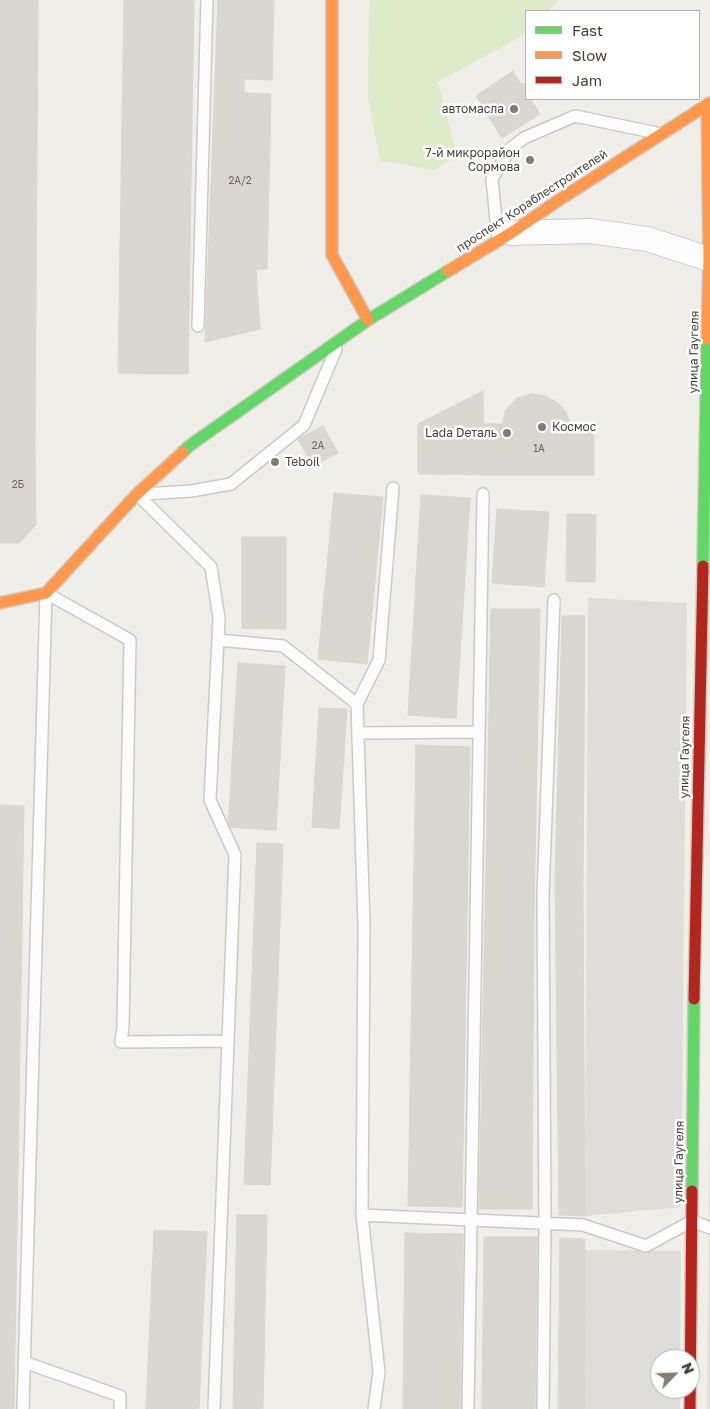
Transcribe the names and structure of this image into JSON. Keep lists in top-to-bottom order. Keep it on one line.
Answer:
{"streets":{"street":["проспект Кораблестроителей","улица Гаугеля"]},"crossings":[["проспект Кораблестроителей","улица Гаугеля"]],"places":["автомасла","7-й микрорайон Сормова","Космос","Lada Dеталь","Teboil"],"house_numbers":["2А/2","2А","1А","2Б"],"legend":["Fast","Slow","Jam"],"north":"top right"}
